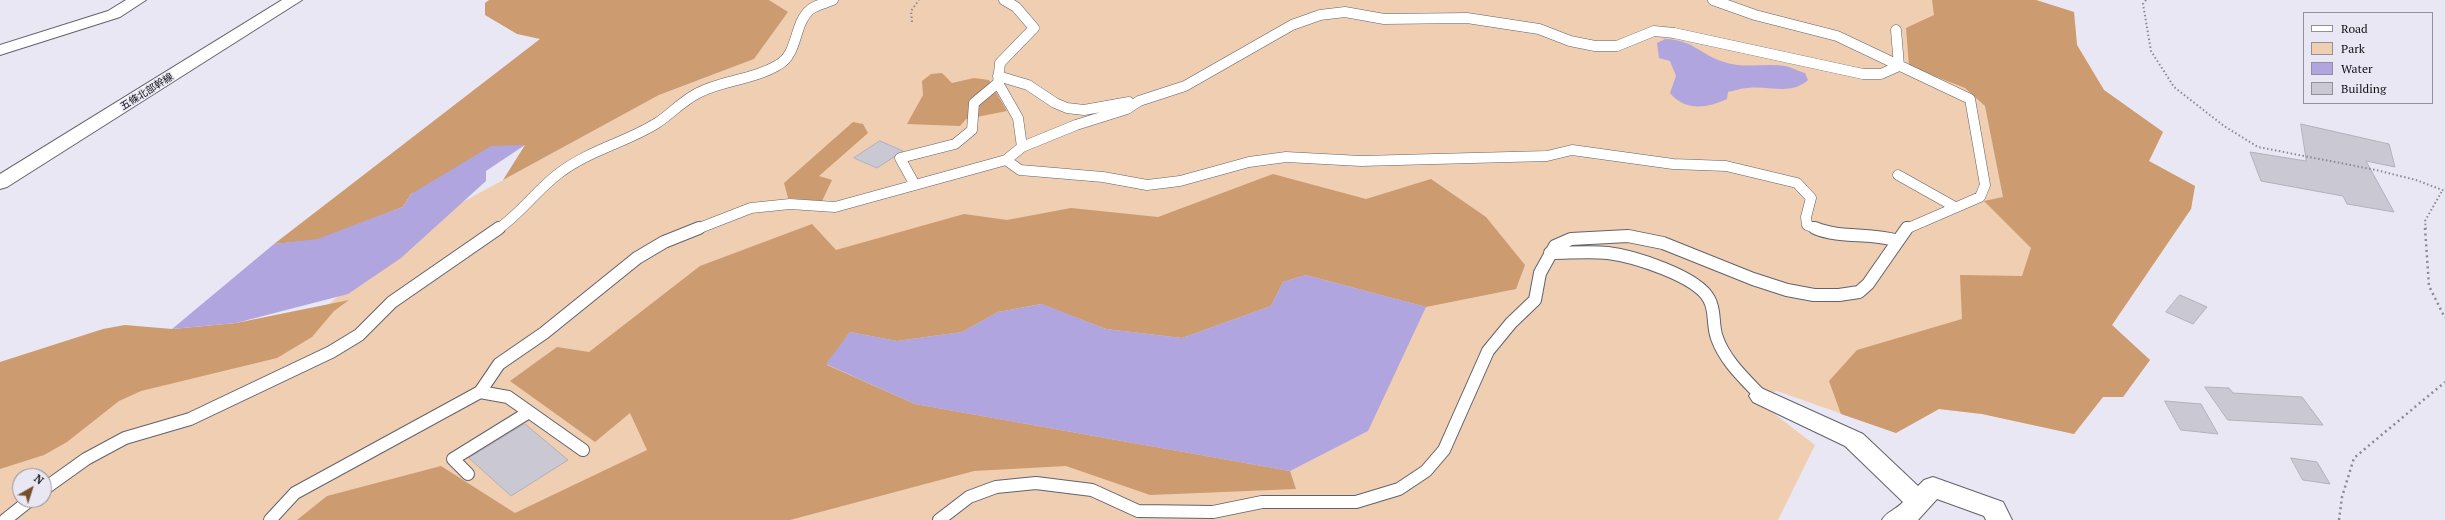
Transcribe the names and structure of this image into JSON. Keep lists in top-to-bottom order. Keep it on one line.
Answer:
{"streets":{"street":["五條北部幹線"]},"legend":["Road","Park","Water","Building"],"north":"top right"}
